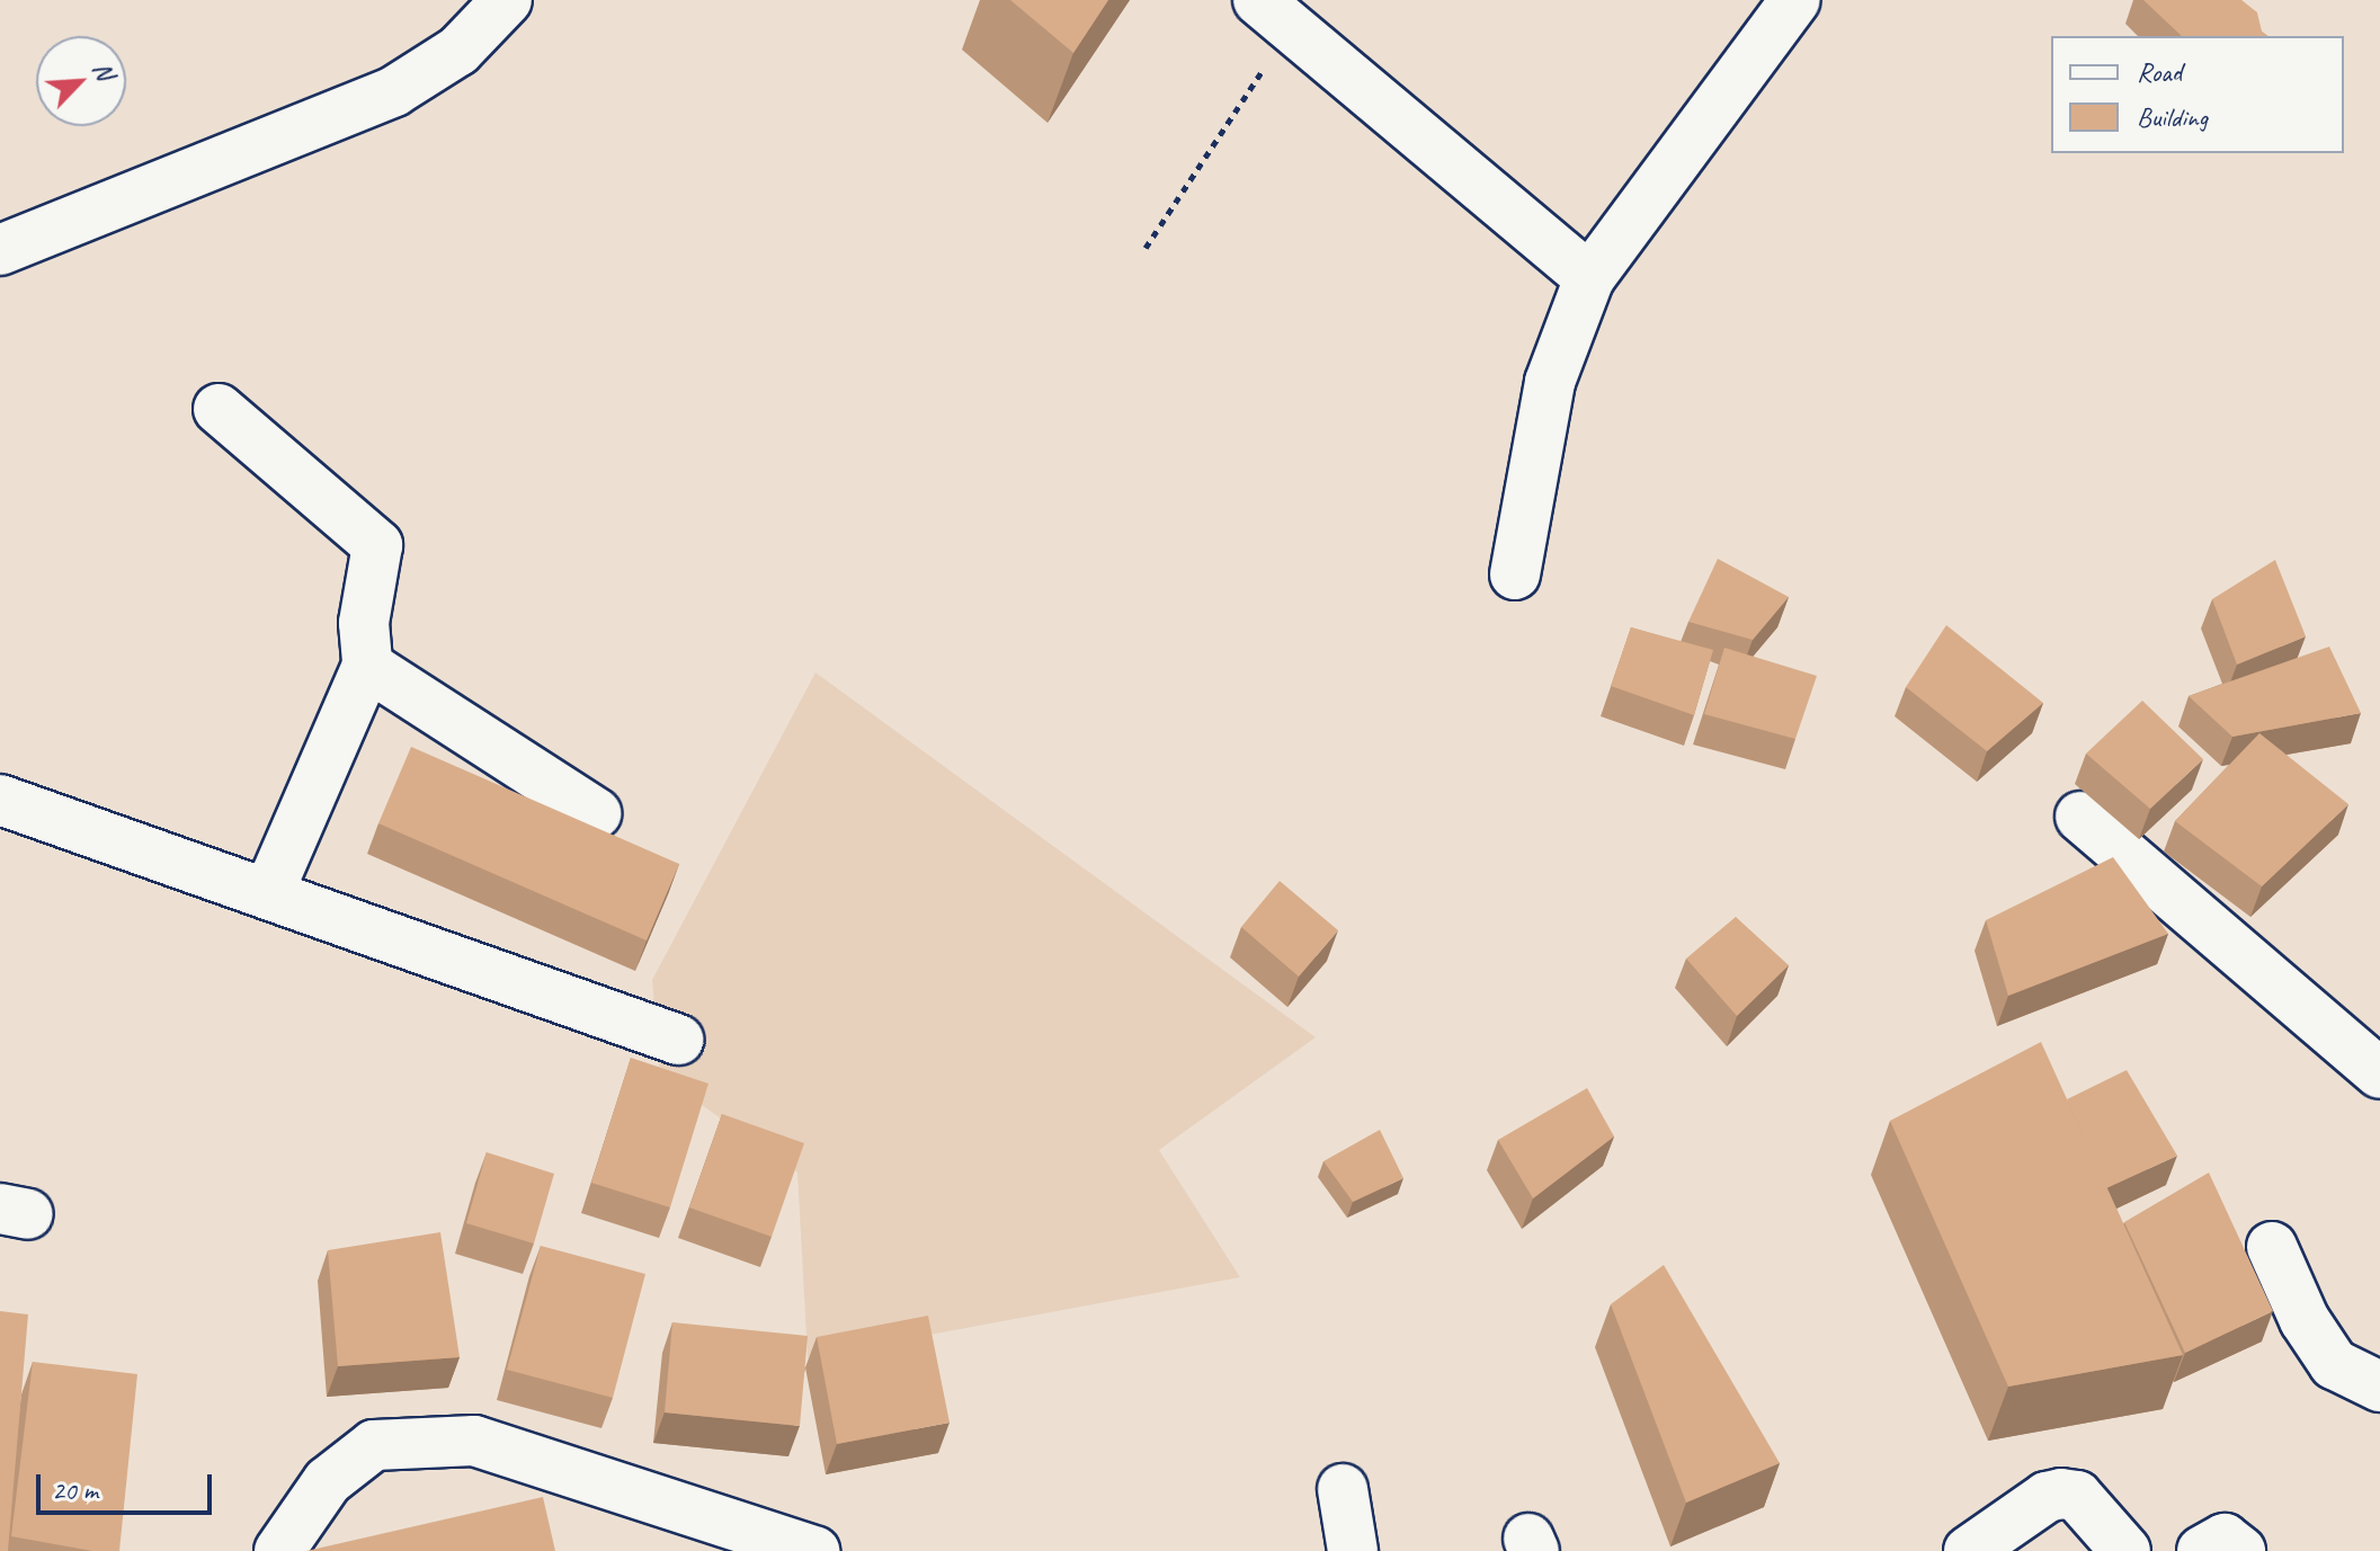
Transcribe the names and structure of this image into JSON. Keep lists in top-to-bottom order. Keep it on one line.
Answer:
{"legend":["Road","Building"],"scale_bar":"20 m","north":"top right"}
